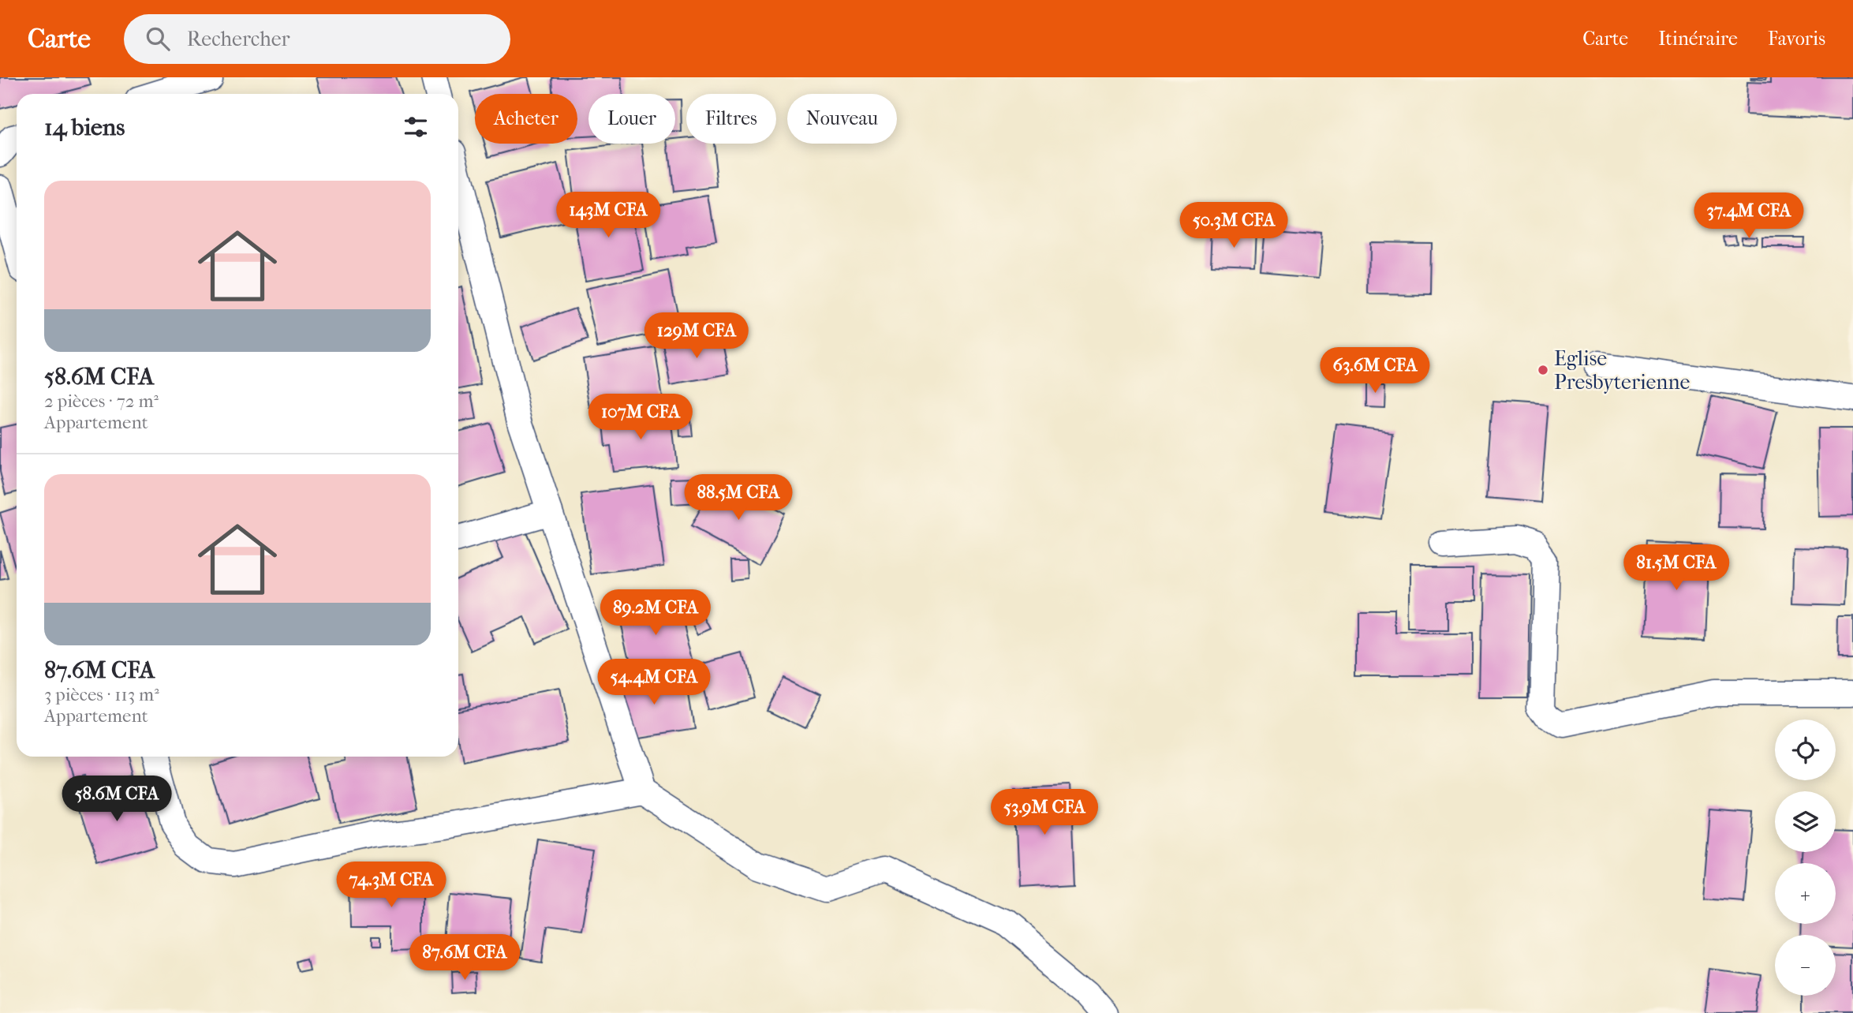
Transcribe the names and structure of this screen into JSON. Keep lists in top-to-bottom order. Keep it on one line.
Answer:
{"places":["Eglise Presbyterienne"],"page":{"header":"Carte","search":"Rechercher","nav":["Carte","Itinéraire","Favoris"],"chip":["Acheter","Louer","Filtres","Nouveau"],"heading":"14 biens","list":[{"name":"58.6M CFA","note":"2 pièces · 72 m² · Appartement"},{"name":"87.6M CFA","note":"3 pièces · 113 m² · Appartement"}],"price":["143M CFA","37.4M CFA","50.3M CFA","129M CFA","63.6M CFA","107M CFA","88.5M CFA","81.5M CFA","89.2M CFA","54.4M CFA","58.6M CFA","53.9M CFA","74.3M CFA","87.6M CFA"],"map_buttons":["+","−"]}}
